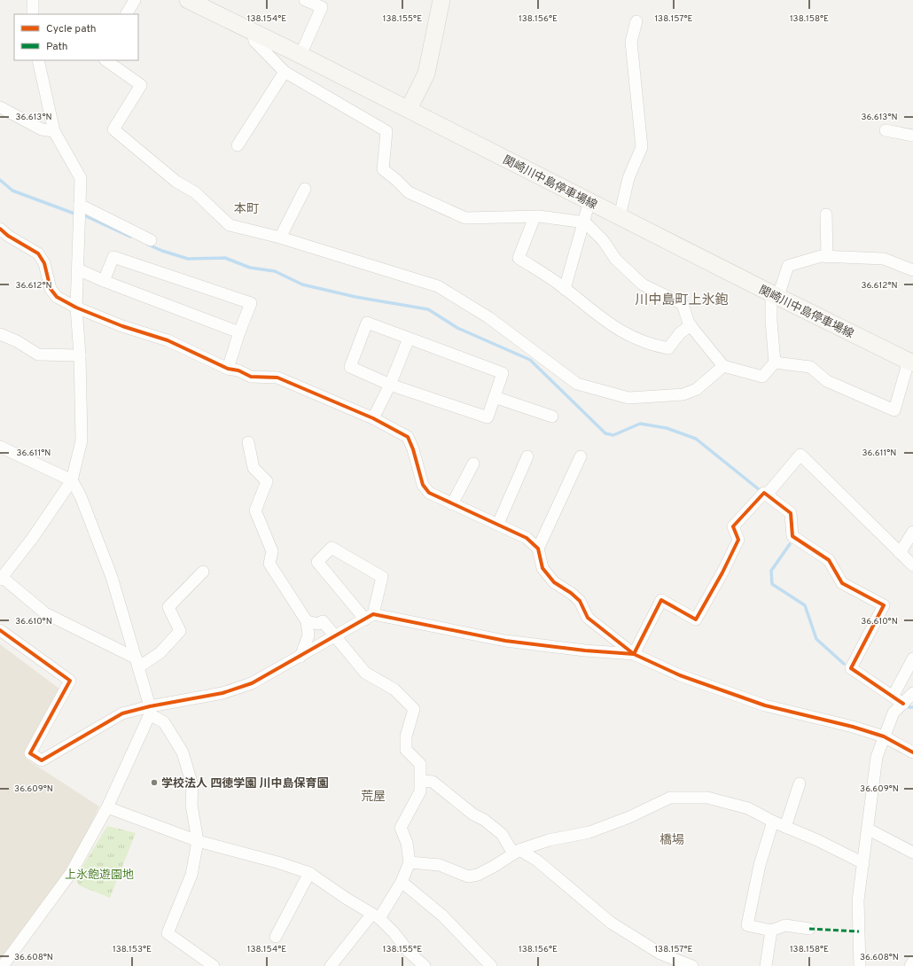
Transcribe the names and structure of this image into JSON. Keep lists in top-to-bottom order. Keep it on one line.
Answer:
{"streets":{"main road":["関崎川中島停車場線"]},"districts":["本町","川中島町上氷鉋","荒屋","橋場"],"parks":["上氷飽遊園地"],"places":["学校法人 四徳学園 川中島保育園"],"legend":["Cycle path","Path"],"coordinates":["138.154°E","138.155°E","138.156°E","138.157°E","138.158°E","36.613°N","36.612°N","36.611°N","36.610°N","36.609°N","138.153°E","36.608°N"]}
